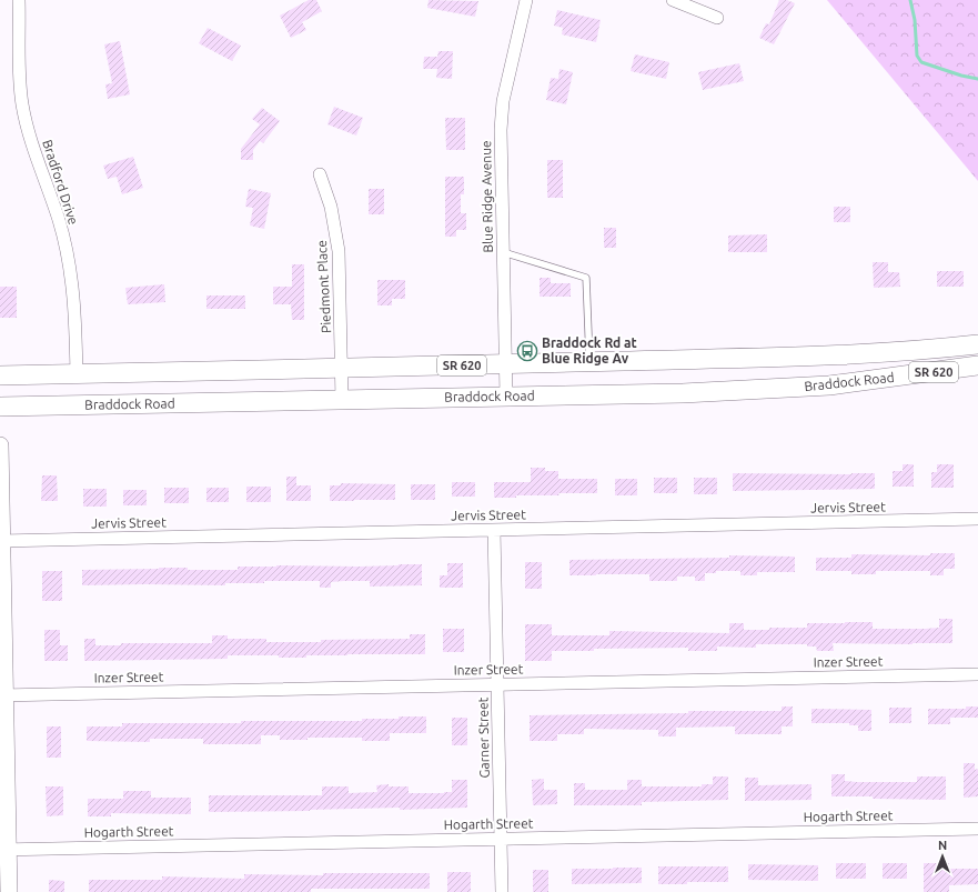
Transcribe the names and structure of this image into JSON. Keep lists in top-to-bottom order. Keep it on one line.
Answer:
{"streets":{"main road":["SR 620","Braddock Road"],"street":["Bradford Drive","Blue Ridge Avenue","Piedmont Place","Jervis Street","Inzer Street","Garner Street","Hogarth Street"]},"crossings":[["Bradford Drive","Braddock Road"],["Blue Ridge Avenue","Braddock Road"],["Piedmont Place","Braddock Road"],["Jervis Street","Garner Street"],["Inzer Street","Garner Street"],["Garner Street","Hogarth Street"]],"places":{"bus stop":["Braddock Rd at Blue Ridge Av"]},"north":"top"}
